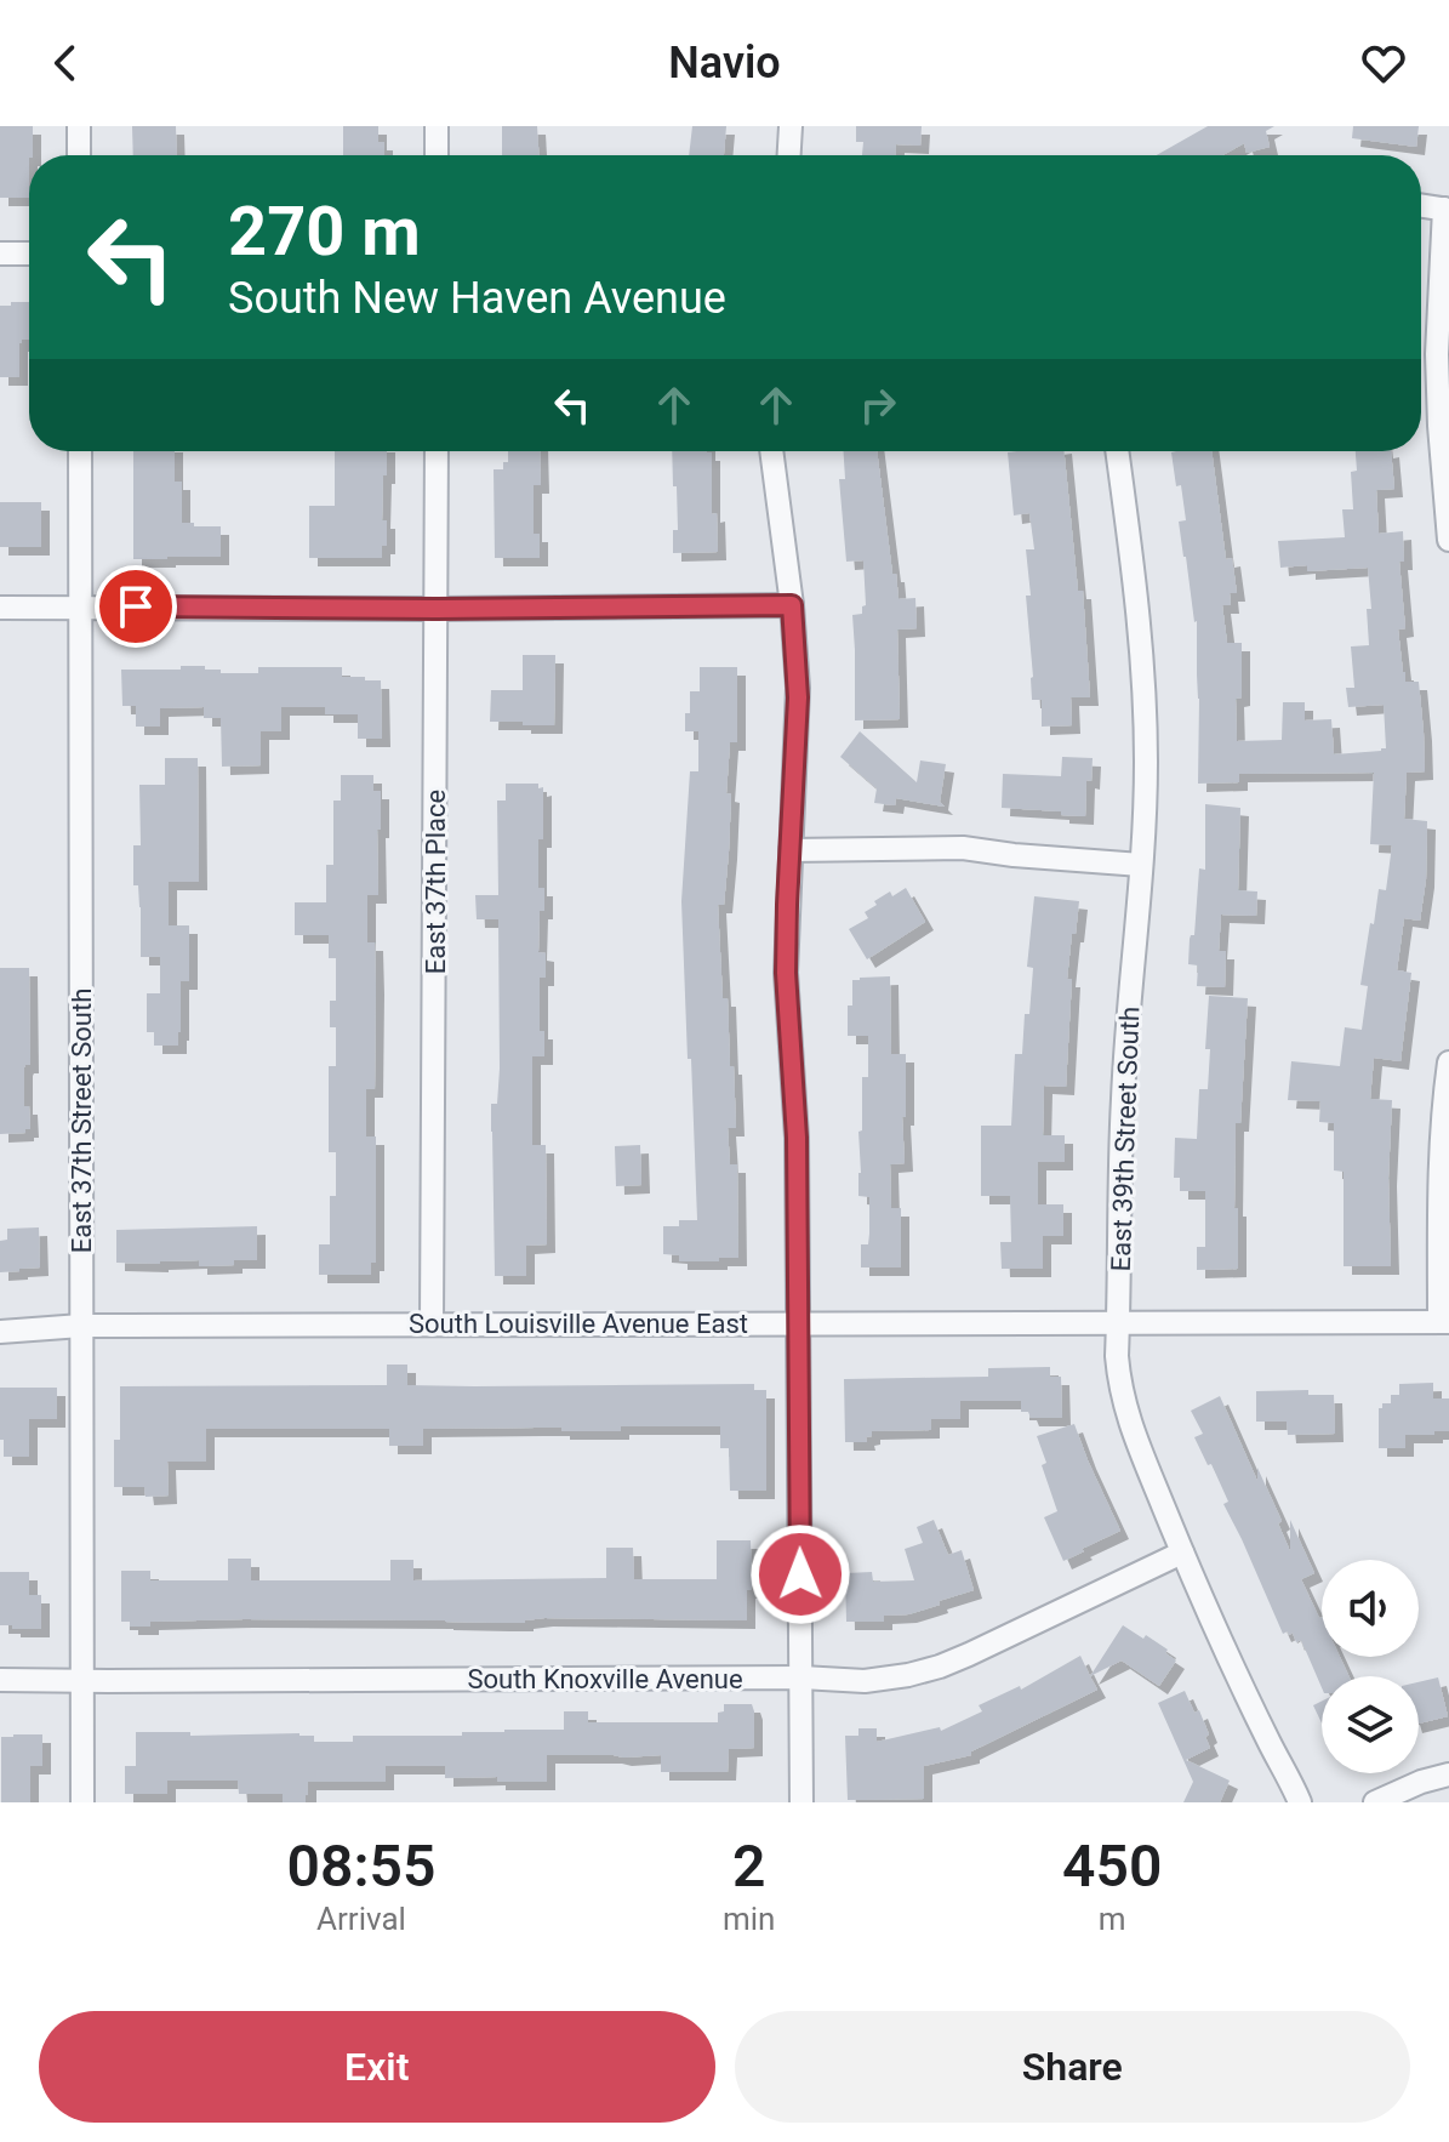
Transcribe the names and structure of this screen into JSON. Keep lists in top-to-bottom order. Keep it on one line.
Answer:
{"streets":{"street":["East 37th Place","East 37th Street South","East 39th Street South","South Louisville Avenue East","South Knoxville Avenue"]},"crossings":[["East 37th Place","South Louisville Avenue East"],["East 37th Street South","South Louisville Avenue East"],["East 37th Street South","South Knoxville Avenue"],["East 39th Street South","South Louisville Avenue East"],["East 39th Street South","South Knoxville Avenue"]],"page":{"header":"Navio","turn":["270 m","South New Haven Avenue"],"eta":["08:55","Arrival","2","min","450","m"],"buttons":["Exit","Share"]}}
